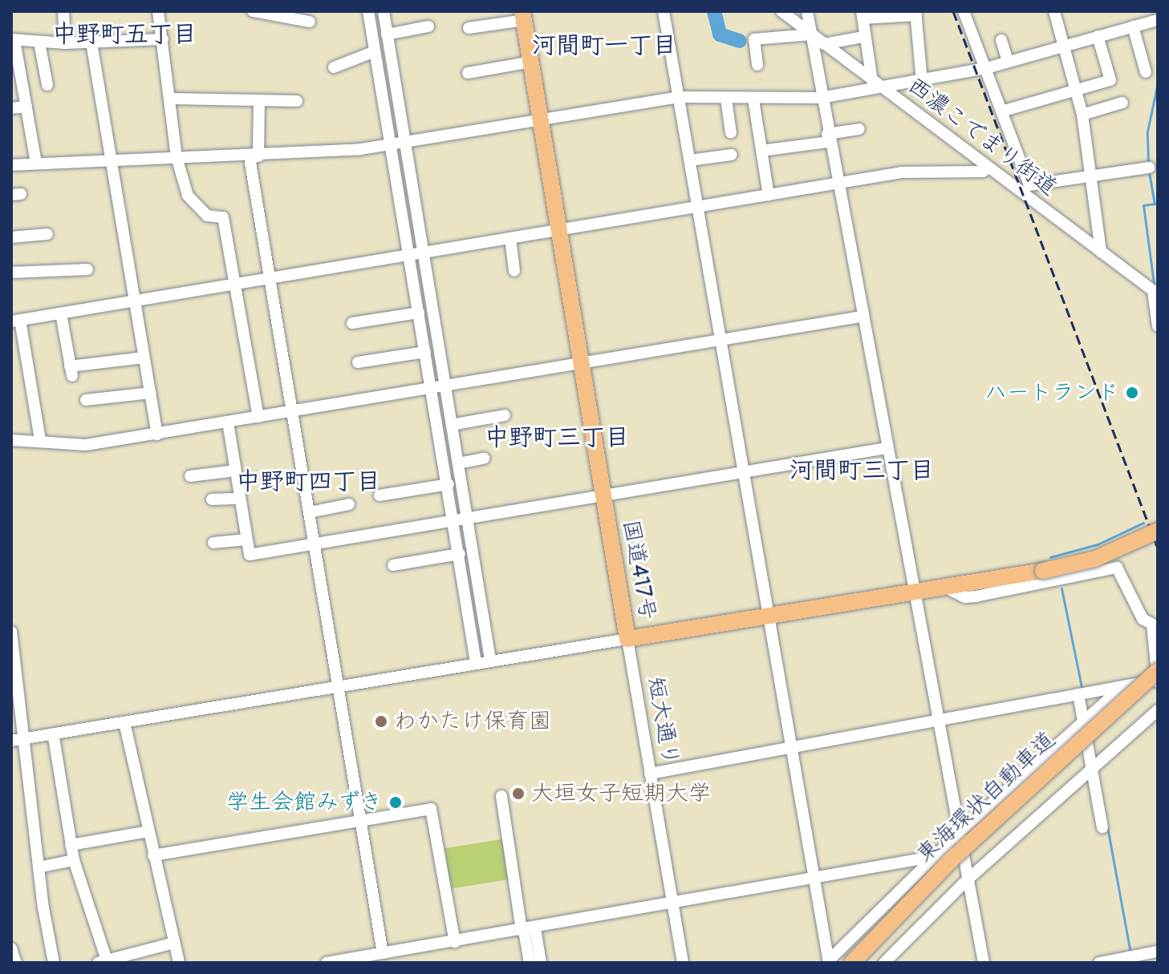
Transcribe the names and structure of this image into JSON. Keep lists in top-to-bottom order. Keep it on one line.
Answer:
{"streets":{"highway":["国道417号","東海環状自動車道"],"street":["西濃こでまり街道","短大通り"]},"crossings":[["国道417号","短大通り"]],"districts":["中野町五丁目","河間町一丁目","中野町三丁目","河間町三丁目","中野町四丁目"],"places":["ハートランド","わかたけ保育園","大垣女子短期大学","学生会館みずき"]}
